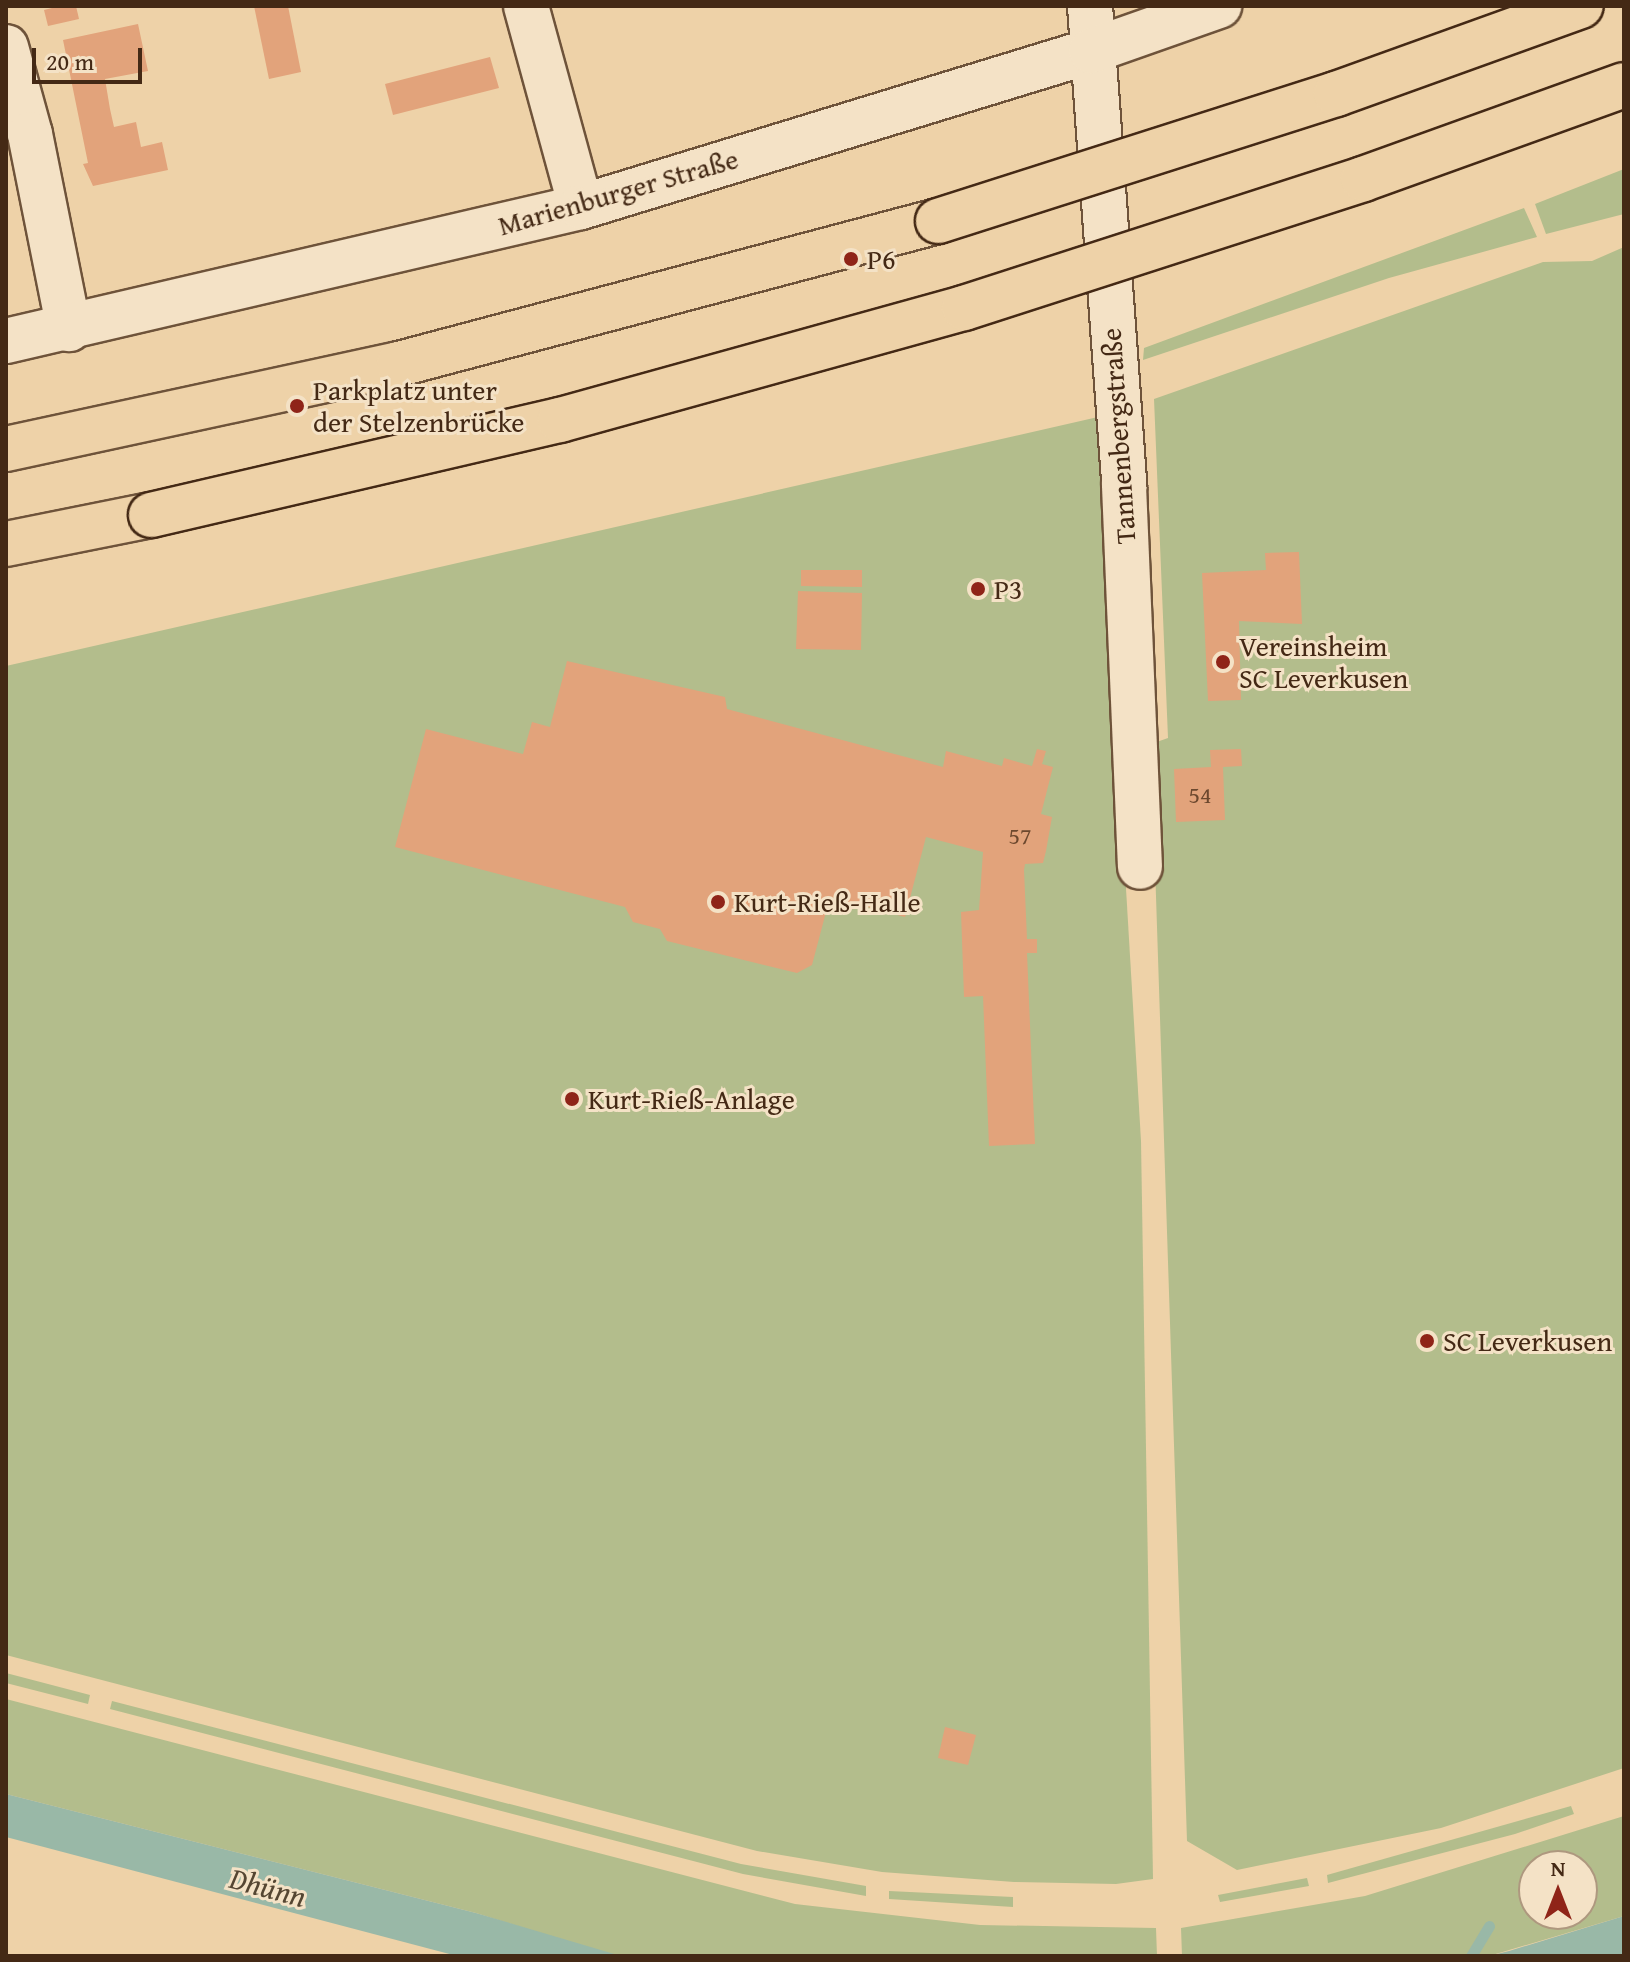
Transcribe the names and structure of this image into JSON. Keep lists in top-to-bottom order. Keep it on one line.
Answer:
{"streets":{"street":["Marienburger Straße","Tannenbergstraße"]},"crossings":[["Marienburger Straße","Tannenbergstraße"]],"water":["Dhünn"],"places":["P6","Parkplatz unter der Stelzenbrücke","P3","Vereinsheim SC Leverkusen","Kurt-Rieß-Halle","Kurt-Rieß-Anlage","SC Leverkusen"],"house_numbers":["54","57"],"scale_bar":"20 m","north":"top"}
